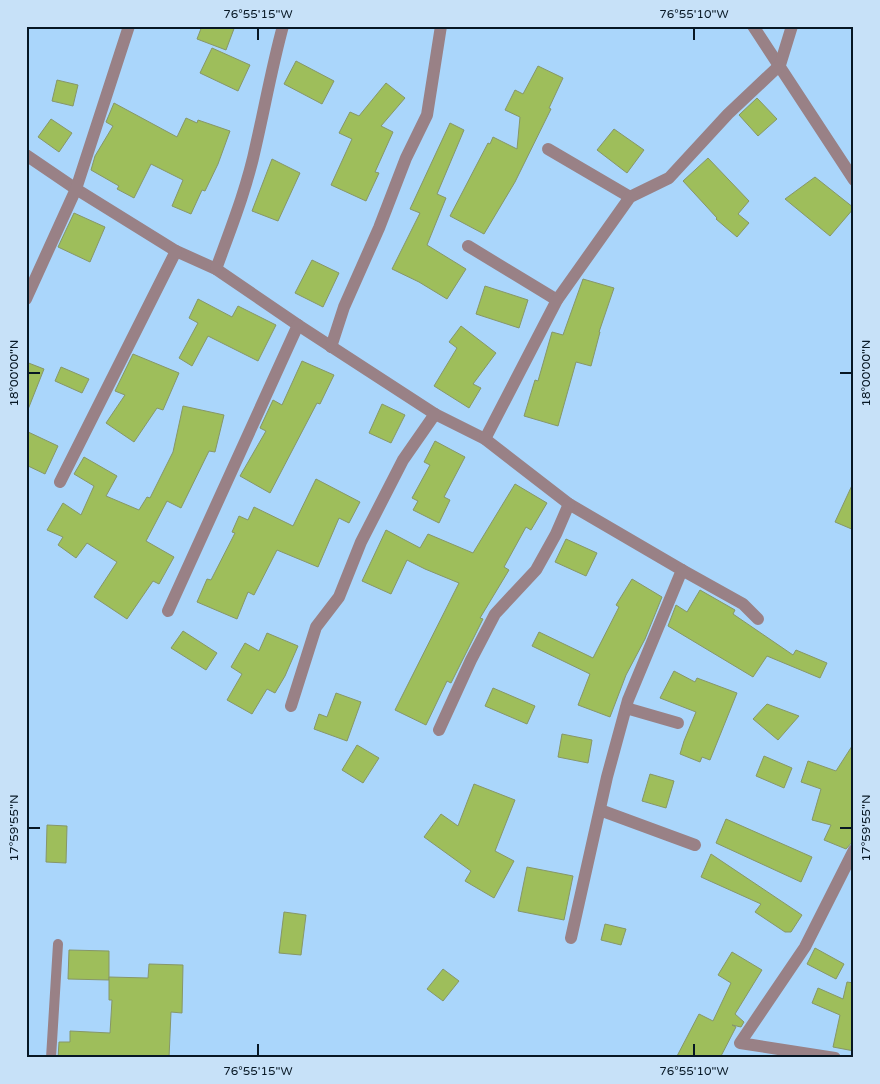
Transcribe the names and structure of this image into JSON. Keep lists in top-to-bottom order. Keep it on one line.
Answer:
{"coordinates":["76°55'15\"W","76°55'10\"W","18°00'00\"N","17°59'55\"N"]}
